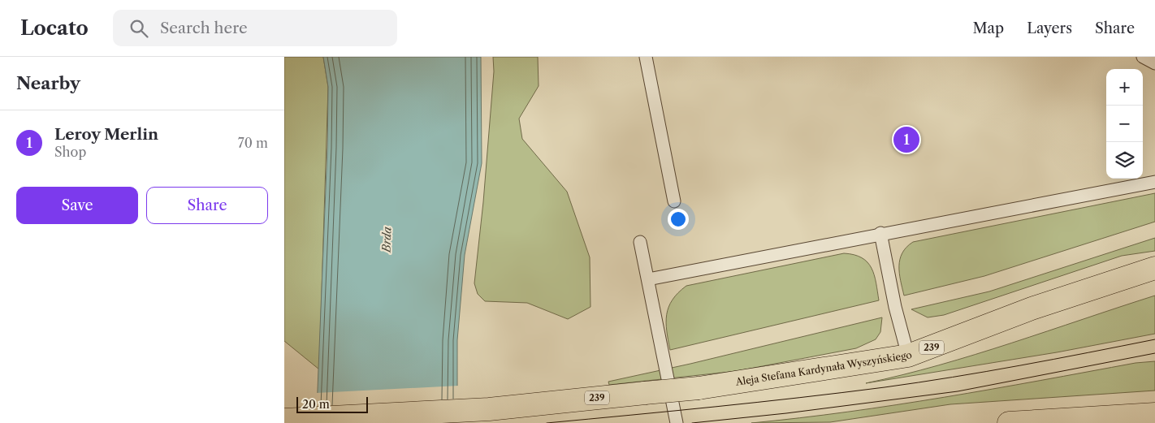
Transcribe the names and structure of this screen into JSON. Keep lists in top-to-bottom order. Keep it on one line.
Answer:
{"streets":{"main road":["239","Aleja Stefana Kardynała Wyszyńskiego"]},"water":["Brda"],"scale_bar":"20 m","page":{"header":"Locato","search":"Search here","nav":["Map","Layers","Share"],"heading":"Nearby","map_buttons":["+","−"],"list":[{"mark":"1","name":"Leroy Merlin","note":"Shop","value":"70 m"}],"pins":"1","buttons":["Save","Share"],"scale":"20 m"}}
